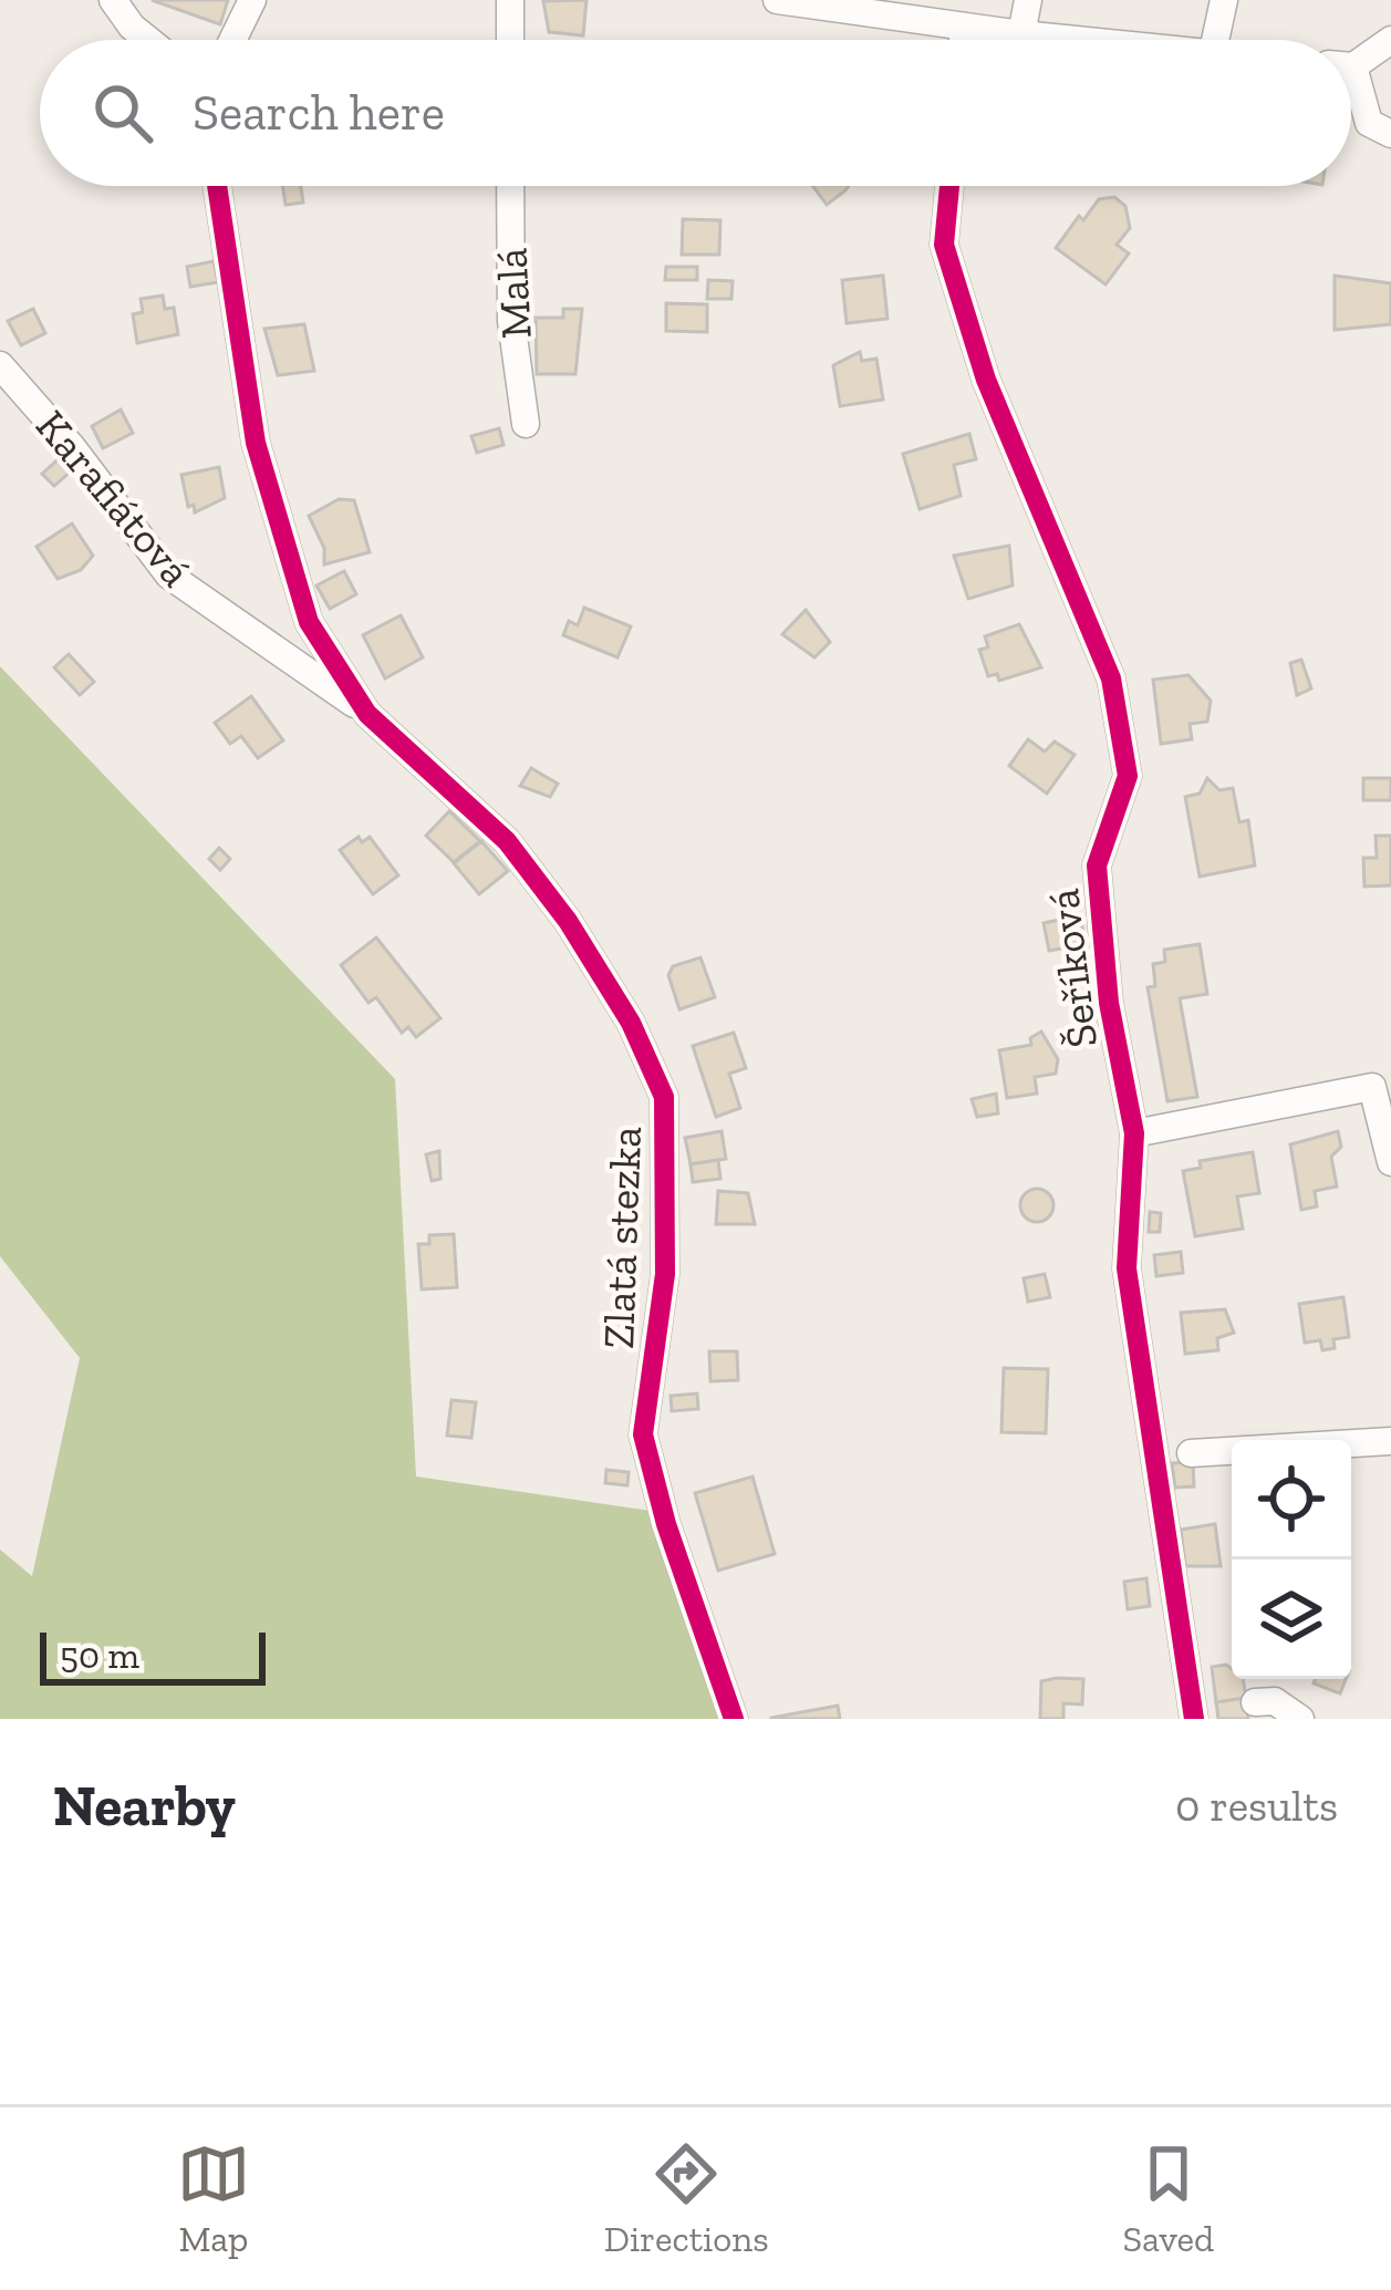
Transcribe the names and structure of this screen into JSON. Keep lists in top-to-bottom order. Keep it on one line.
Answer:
{"streets":{"street":["Malá","Karafiátová","Šeříková","Zlatá stezka"]},"crossings":[["Karafiátová","Zlatá stezka"]],"scale_bar":"50 m","page":{"search":"Search here","scale":"50 m","heading":["Nearby","0 results"],"nav":["Map","Directions","Saved"]}}
